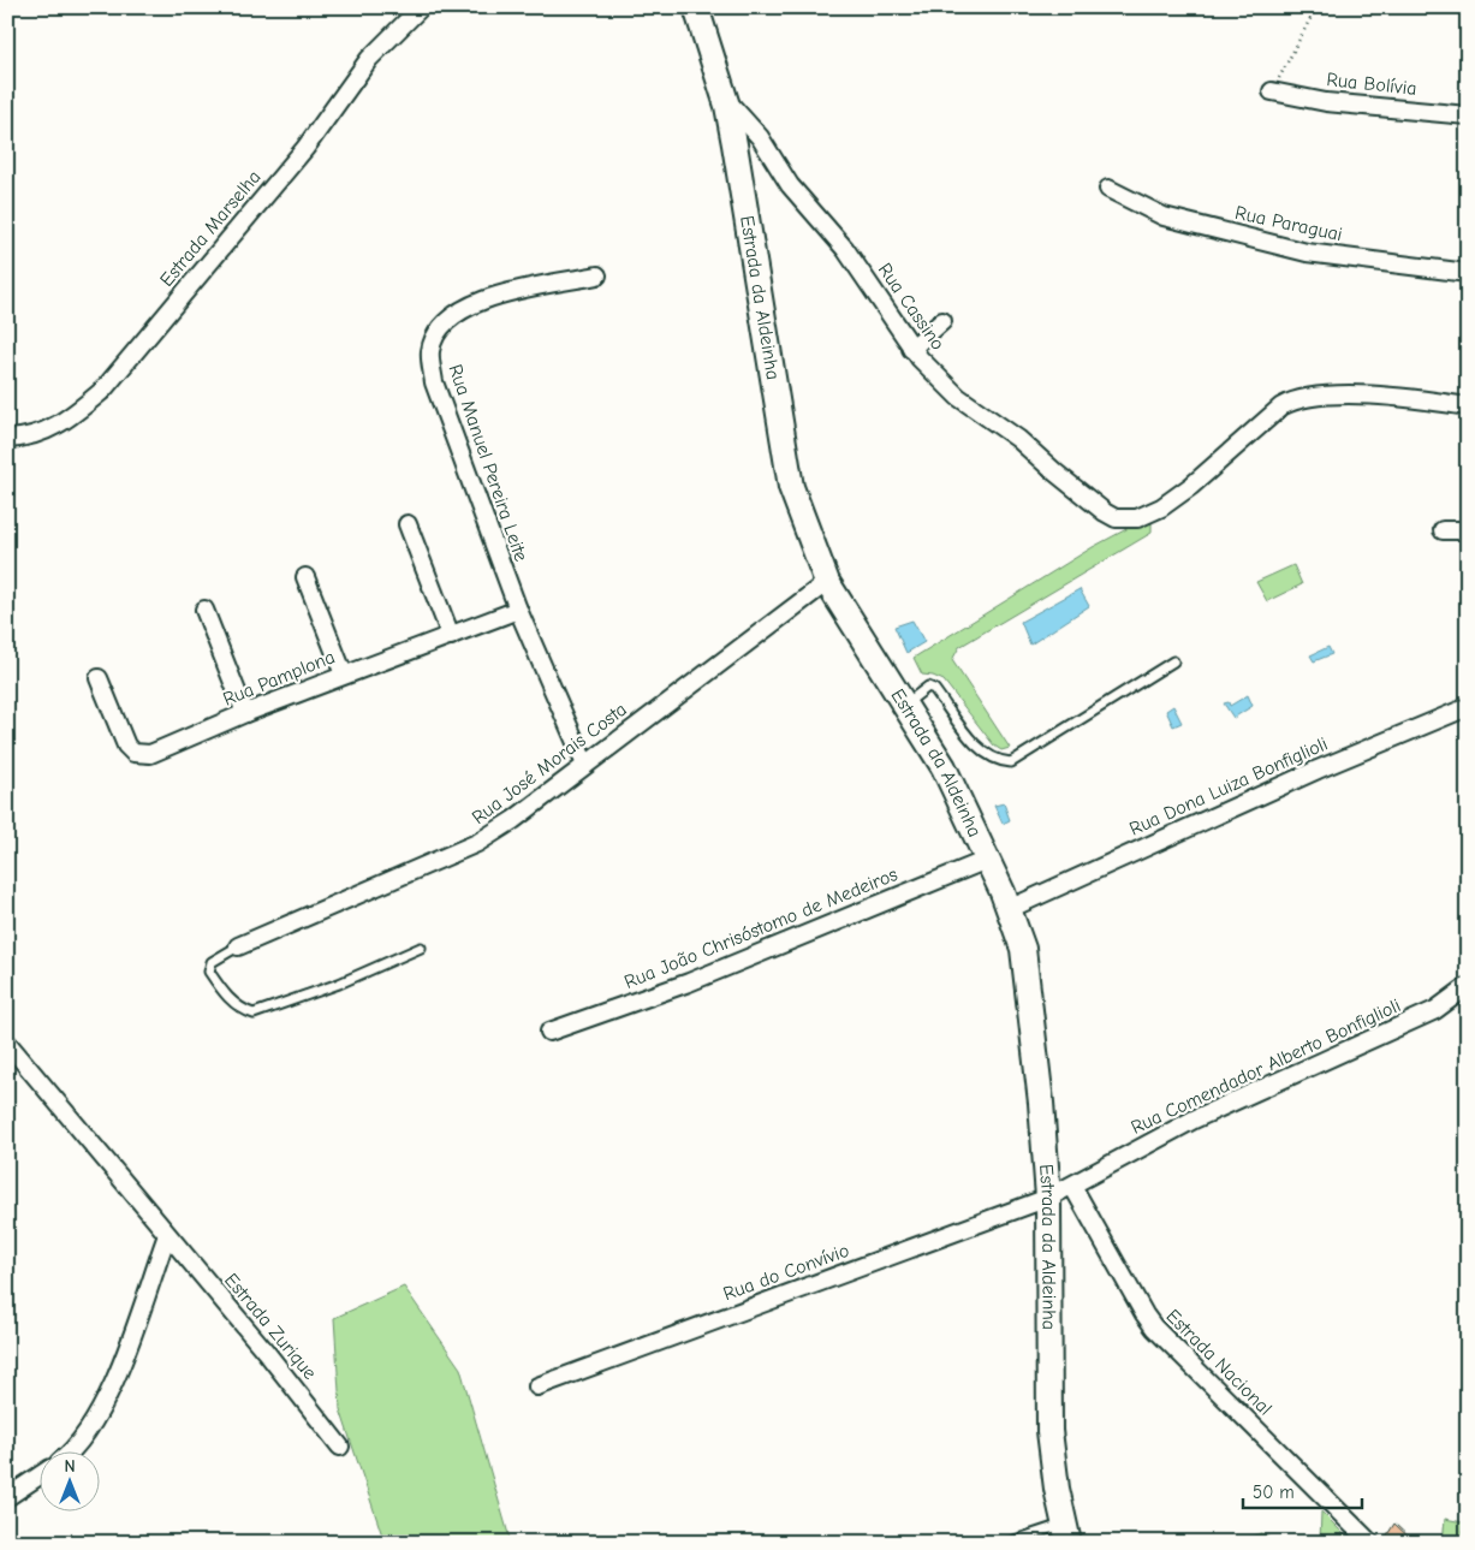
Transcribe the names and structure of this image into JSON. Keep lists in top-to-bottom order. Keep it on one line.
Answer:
{"streets":{"street":["Rua Bolívia","Rua Paraguai","Estrada Marselha","Estrada da Aldeinha","Rua Cassino","Rua Manuel Pereira Leite","Rua Pamplona","Rua José Morais Costa","Rua Dona Luiza Bonfiglioli","Rua João Chrisóstomo de Medeiros","Rua Comendador Alberto Bonfiglioli","Rua do Convívio","Estrada Zurique","Estrada Nacional"]},"crossings":[["Estrada da Aldeinha","Rua Cassino"],["Estrada da Aldeinha","Rua José Morais Costa"],["Estrada da Aldeinha","Rua Dona Luiza Bonfiglioli"],["Estrada da Aldeinha","Rua João Chrisóstomo de Medeiros"],["Estrada da Aldeinha","Rua Comendador Alberto Bonfiglioli"],["Estrada da Aldeinha","Rua do Convívio"],["Rua Manuel Pereira Leite","Rua Pamplona"],["Rua Manuel Pereira Leite","Rua José Morais Costa"],["Rua Comendador Alberto Bonfiglioli","Rua do Convívio"],["Rua Comendador Alberto Bonfiglioli","Estrada Nacional"]],"scale_bar":"50 m","north":"top"}
